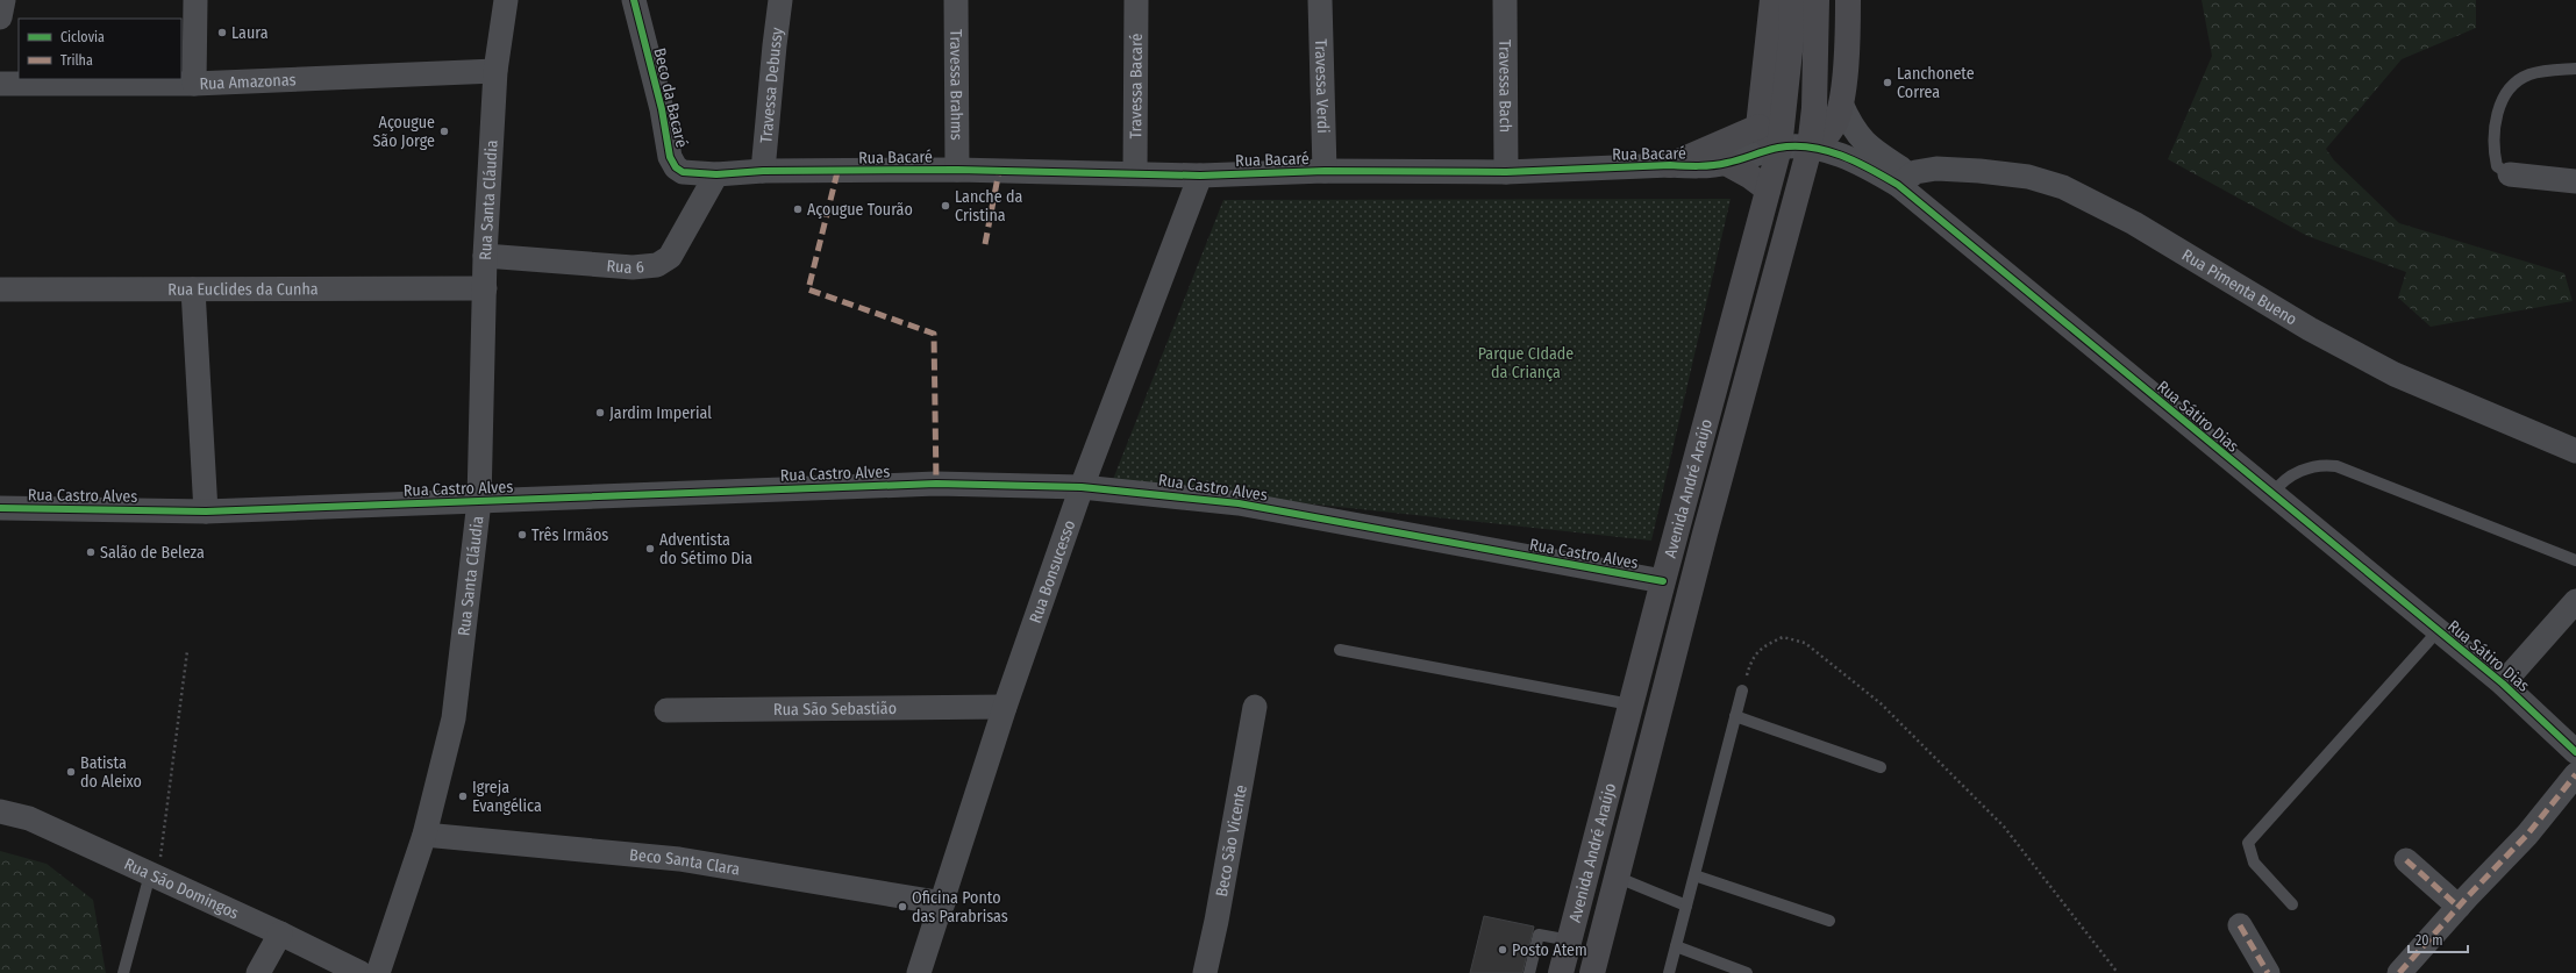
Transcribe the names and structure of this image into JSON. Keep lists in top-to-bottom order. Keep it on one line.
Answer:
{"streets":{"main road":["Avenida André Araújo"],"street":["Rua Amazonas","Travessa Brahms","Travessa Debussy","Travessa Bacaré","Travessa Verdi","Travessa Bach","Beco da Bacaré","Rua Bacaré","Rua Santa Cláudia","Rua 6","Rua Pimenta Bueno","Rua Euclides da Cunha","Rua Sátiro Dias","Rua Castro Alves","Rua Bonsucesso","Rua São Sebastião","Beco São Vicente","Beco Santa Clara","Rua São Domingos"]},"crossings":[["Rua Amazonas","Rua Santa Cláudia"],["Travessa Brahms","Rua Bacaré"],["Travessa Debussy","Beco da Bacaré"],["Travessa Debussy","Rua Bacaré"],["Travessa Bacaré","Rua Bacaré"],["Travessa Verdi","Rua Bacaré"],["Travessa Bach","Rua Bacaré"],["Beco da Bacaré","Rua Bacaré"],["Beco da Bacaré","Rua 6"],["Rua Bacaré","Rua Sátiro Dias"],["Rua Bacaré","Avenida André Araújo"],["Rua Bacaré","Rua Bonsucesso"],["Rua Santa Cláudia","Rua 6"],["Rua Santa Cláudia","Rua Euclides da Cunha"],["Rua Santa Cláudia","Rua Castro Alves"],["Rua Santa Cláudia","Beco Santa Clara"],["Rua Pimenta Bueno","Rua Sátiro Dias"],["Rua Sátiro Dias","Avenida André Araújo"],["Rua Castro Alves","Avenida André Araújo"],["Rua Castro Alves","Rua Bonsucesso"],["Rua Bonsucesso","Rua São Sebastião"],["Rua Bonsucesso","Beco Santa Clara"]],"parks":["Parque CIdade da Criança"],"places":["Laura","Lanchonete Correa","Açougue São Jorge","Lanche da Cristina","Açougue Tourão","Jardim Imperial","Três Irmãos","Adventista do Sétimo Dia","Salão de Beleza","Batista do Aleixo","Igreja Evangélica","Oficina Ponto das Parabrisas","Posto Atem"],"legend":["Ciclovia","Trilha"],"scale_bar":"20 m"}
